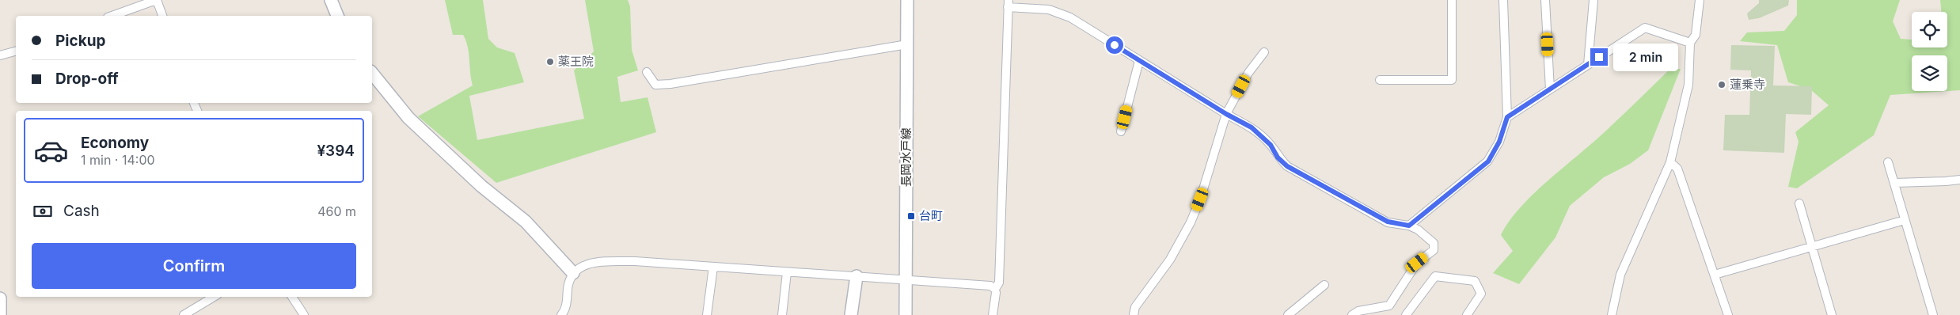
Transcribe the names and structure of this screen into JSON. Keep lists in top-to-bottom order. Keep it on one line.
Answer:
{"streets":{"street":["長岡水戸線"]},"places":{"other":["薬王院","蓮乗寺"],"transit":["台町"]},"page":{"banner":["Pickup","Drop-off"],"bubble":"2 min","list":[{"name":"Economy","note":"1 min · 14:00","value":"¥394"}],"pay":["Cash","460 m"],"buttons":"Confirm"}}
